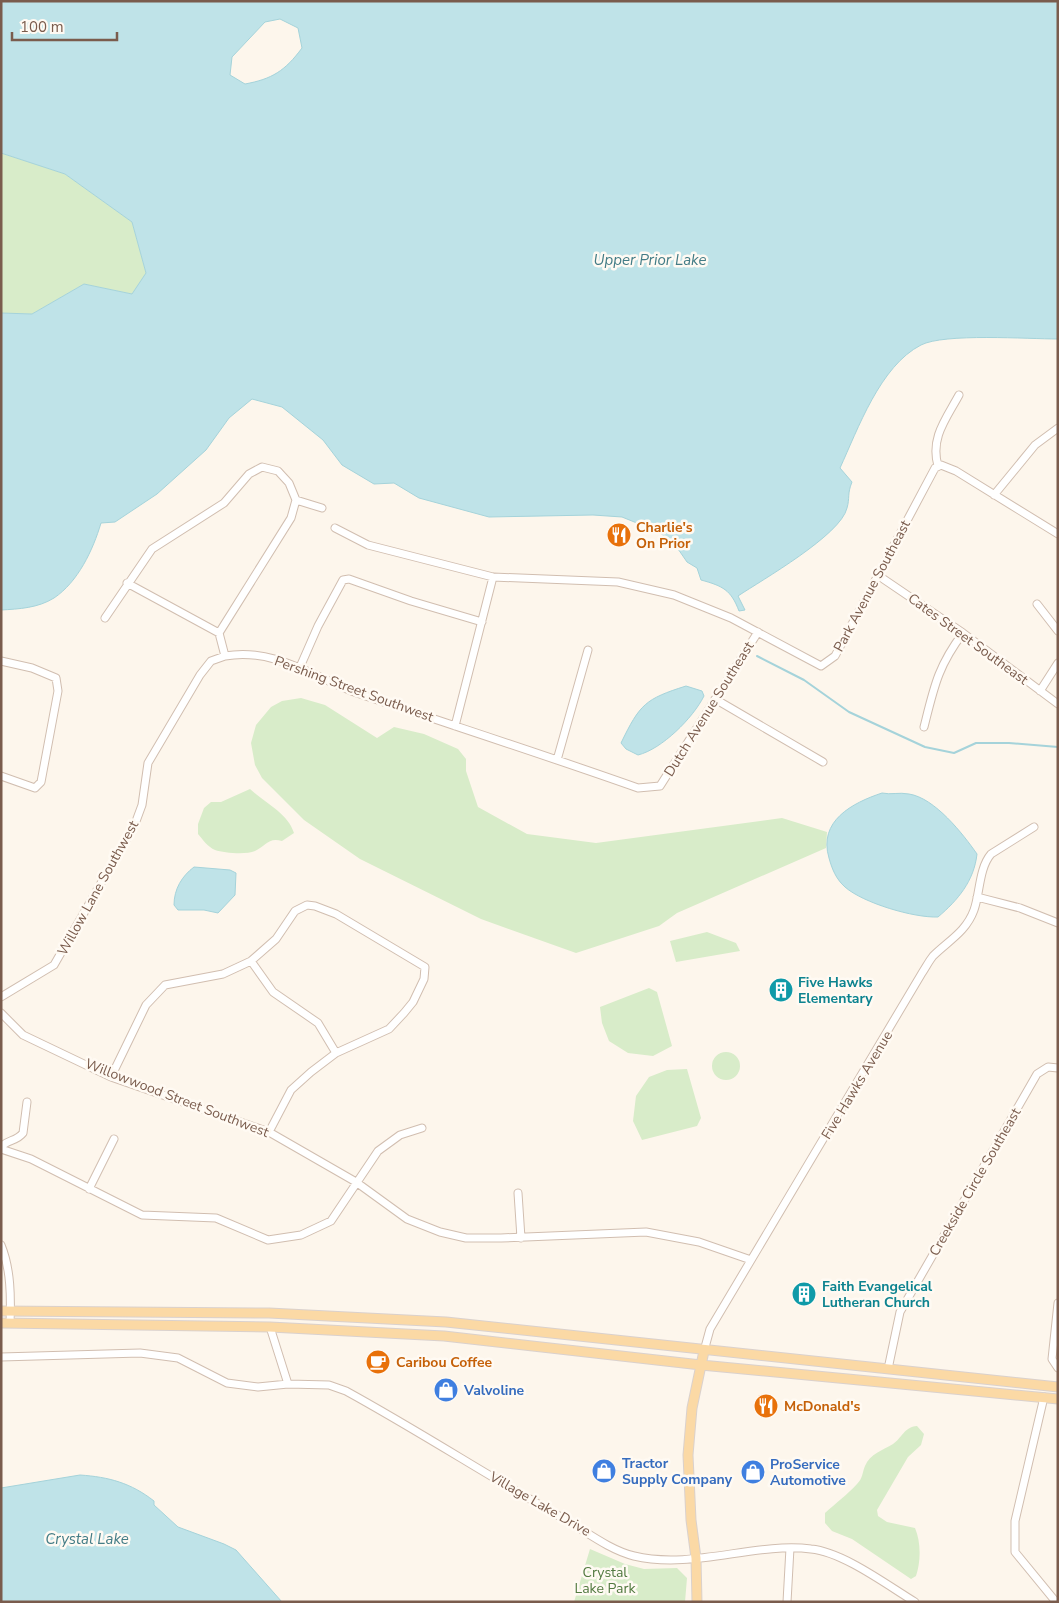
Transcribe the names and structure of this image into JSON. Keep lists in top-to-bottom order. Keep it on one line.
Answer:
{"streets":{"main road":["Five Hawks Avenue"],"street":["Park Avenue Southeast","Cates Street Southeast","Pershing Street Southwest","Dutch Avenue Southeast","Willow Lane Southwest","Willowwood Street Southwest","Creekside Circle Southeast","Village Lake Drive"]},"crossings":[["Park Avenue Southeast","Cates Street Southeast"],["Park Avenue Southeast","Dutch Avenue Southeast"],["Pershing Street Southwest","Dutch Avenue Southeast"],["Pershing Street Southwest","Willow Lane Southwest"],["Five Hawks Avenue","Willowwood Street Southwest"],["Five Hawks Avenue","Village Lake Drive"]],"water":["Upper Prior Lake","Crystal Lake"],"parks":["Crystal Lake Park"],"places":{"restaurant":["Charlie's On Prior","McDonald's"],"building":["Five Hawks Elementary","Faith Evangelical Lutheran Church"],"cafe":["Caribou Coffee"],"shop":["Valvoline","Tractor Supply Company","ProService Automotive"]},"scale_bar":"100 m"}
